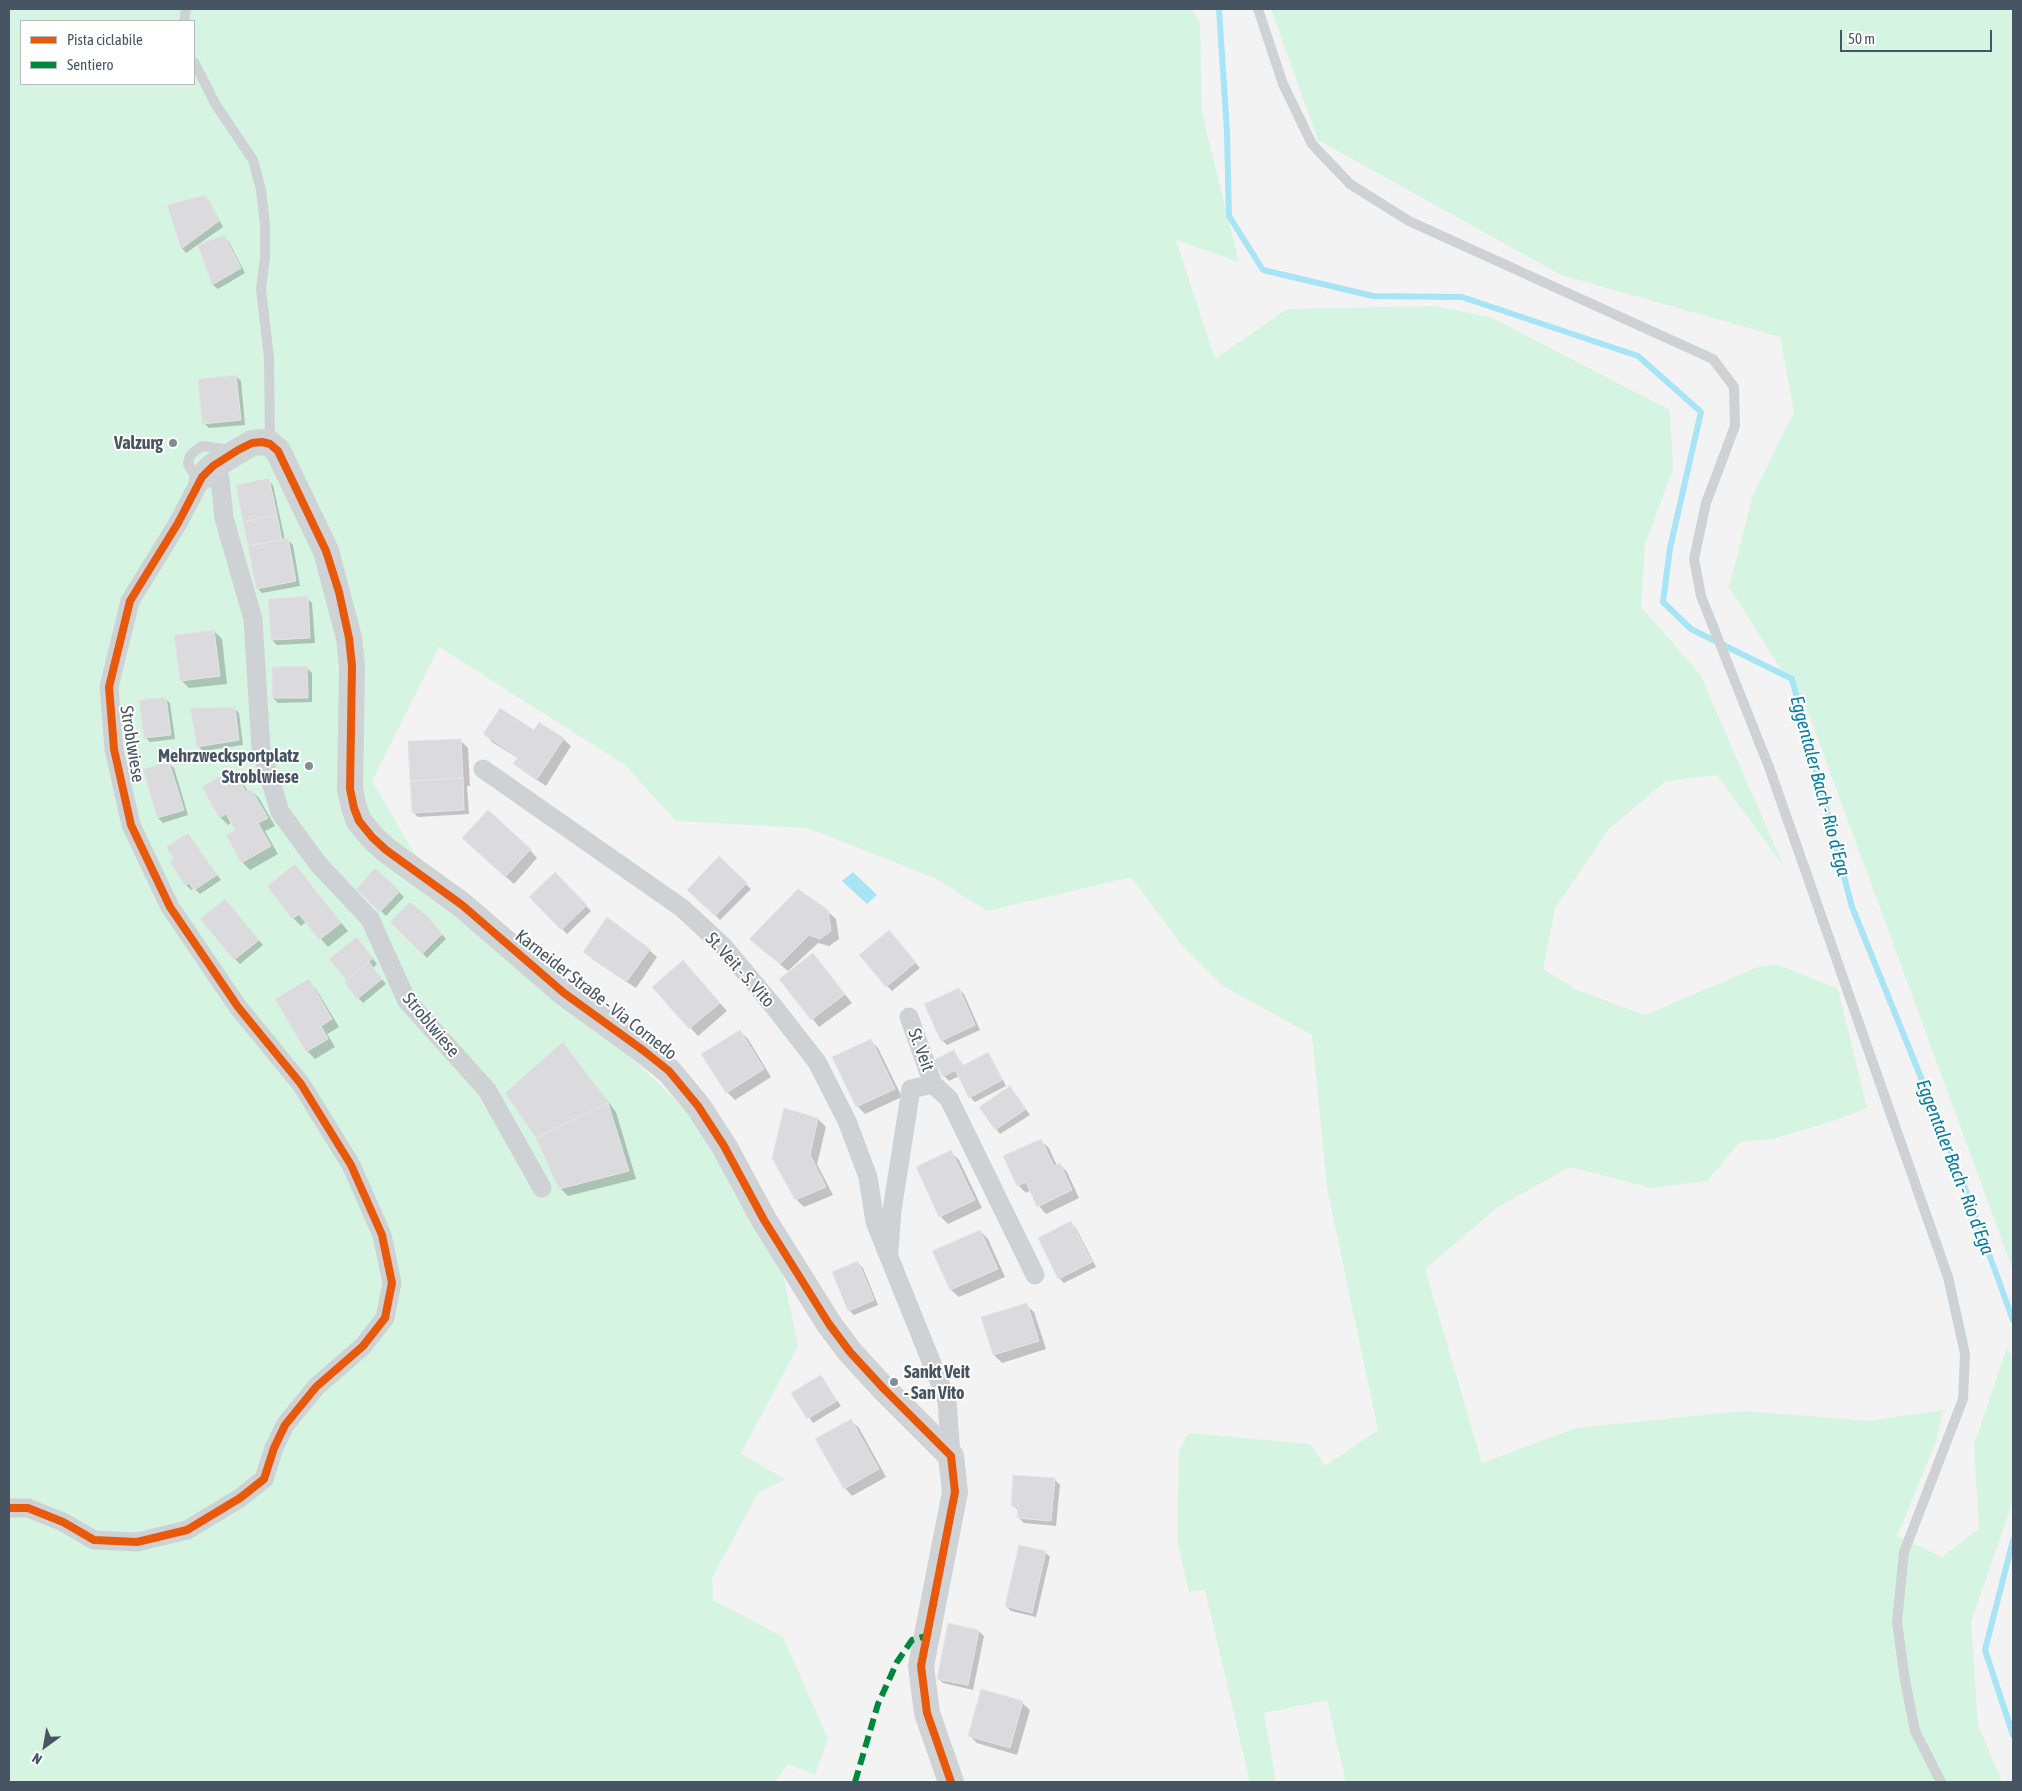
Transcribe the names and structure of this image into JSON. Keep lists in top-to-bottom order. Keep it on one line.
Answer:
{"streets":{"street":["Stroblwiese","St. Veit - S. Vito","Karneider Straße - Via Cornedo","St. Veit"]},"crossings":[["St. Veit - S. Vito","Karneider Straße - Via Cornedo"],["St. Veit - S. Vito","St. Veit"]],"water":["Eggentaler Bach - Rio d'Ega"],"places":["Valzurg","Mehrzwecksportplatz Stroblwiese","Sankt Veit - San Vito"],"legend":["Pista ciclabile","Sentiero"],"scale_bar":"50 m","north":"bottom left"}
